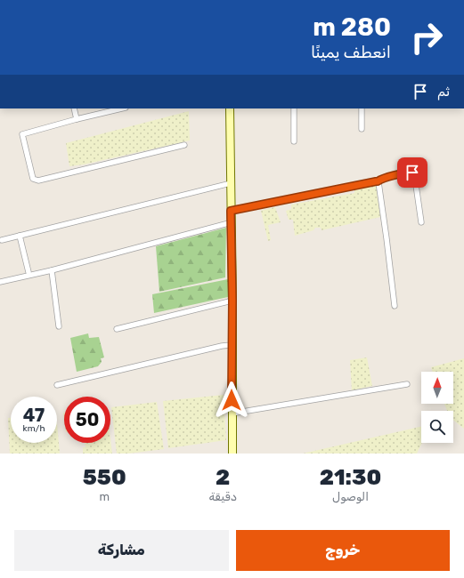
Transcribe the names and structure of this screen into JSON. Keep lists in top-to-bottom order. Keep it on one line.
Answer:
{"north":"top","page":{"turn":["280 m","انعطف يمينًا"],"then":"ثم","speed":"47 km/h","limit":"50","eta":["21:30","الوصول","2","دقيقة","550","m"],"buttons":["خروج","مشاركة"]}}
